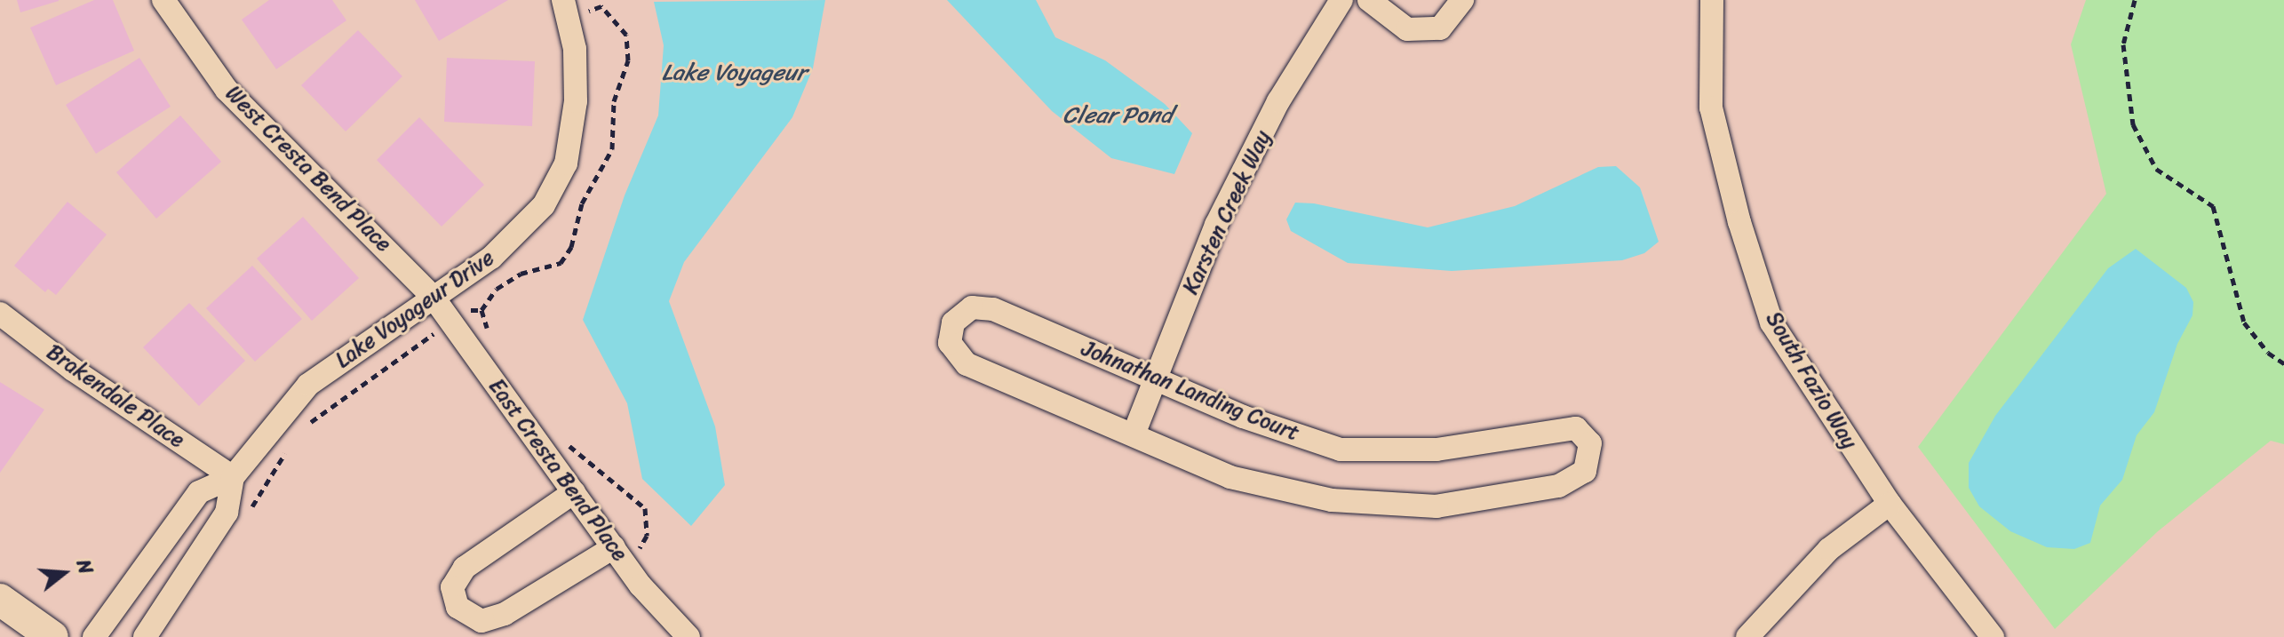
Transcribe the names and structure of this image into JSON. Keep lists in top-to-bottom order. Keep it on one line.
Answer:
{"streets":{"street":["West Cresta Bend Place","Karsten Creek Way","Lake Voyageur Drive","South Fazio Way","Johnathan Landing Court","Brakendale Place","East Cresta Bend Place"]},"crossings":[["West Cresta Bend Place","Lake Voyageur Drive"],["West Cresta Bend Place","East Cresta Bend Place"],["Karsten Creek Way","Johnathan Landing Court"],["Lake Voyageur Drive","Brakendale Place"],["Lake Voyageur Drive","East Cresta Bend Place"]],"water":["Lake Voyageur","Clear Pond"],"north":"right"}
